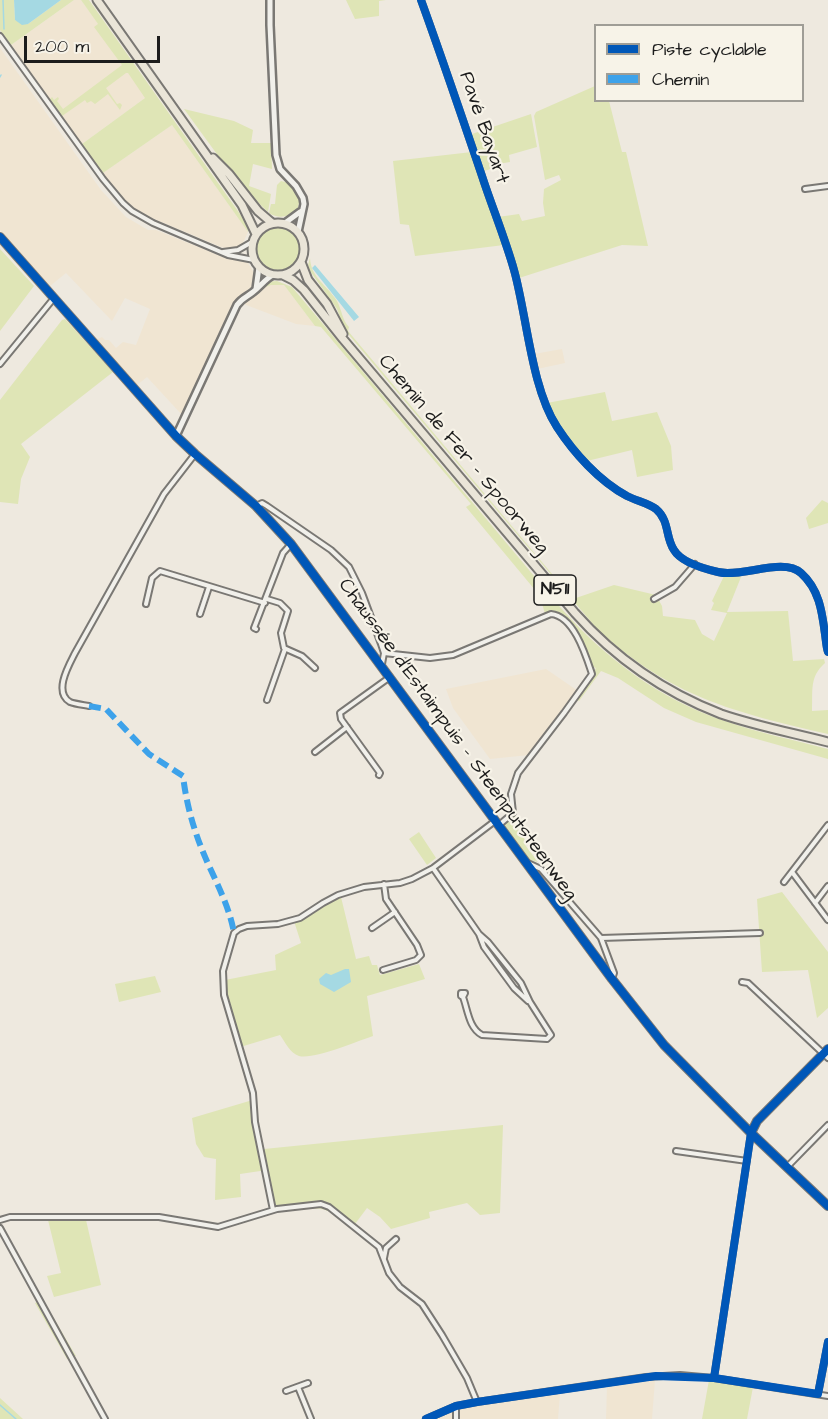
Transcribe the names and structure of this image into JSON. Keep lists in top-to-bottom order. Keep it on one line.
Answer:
{"streets":{"highway":["Chemin de Fer - Spoorweg","N511"],"main road":["Chaussée d'Estaimpuis - Steenputsteenweg"],"street":["Pavé Bayart"]},"legend":["Piste cyclable","Chemin"],"scale_bar":"200 m"}
